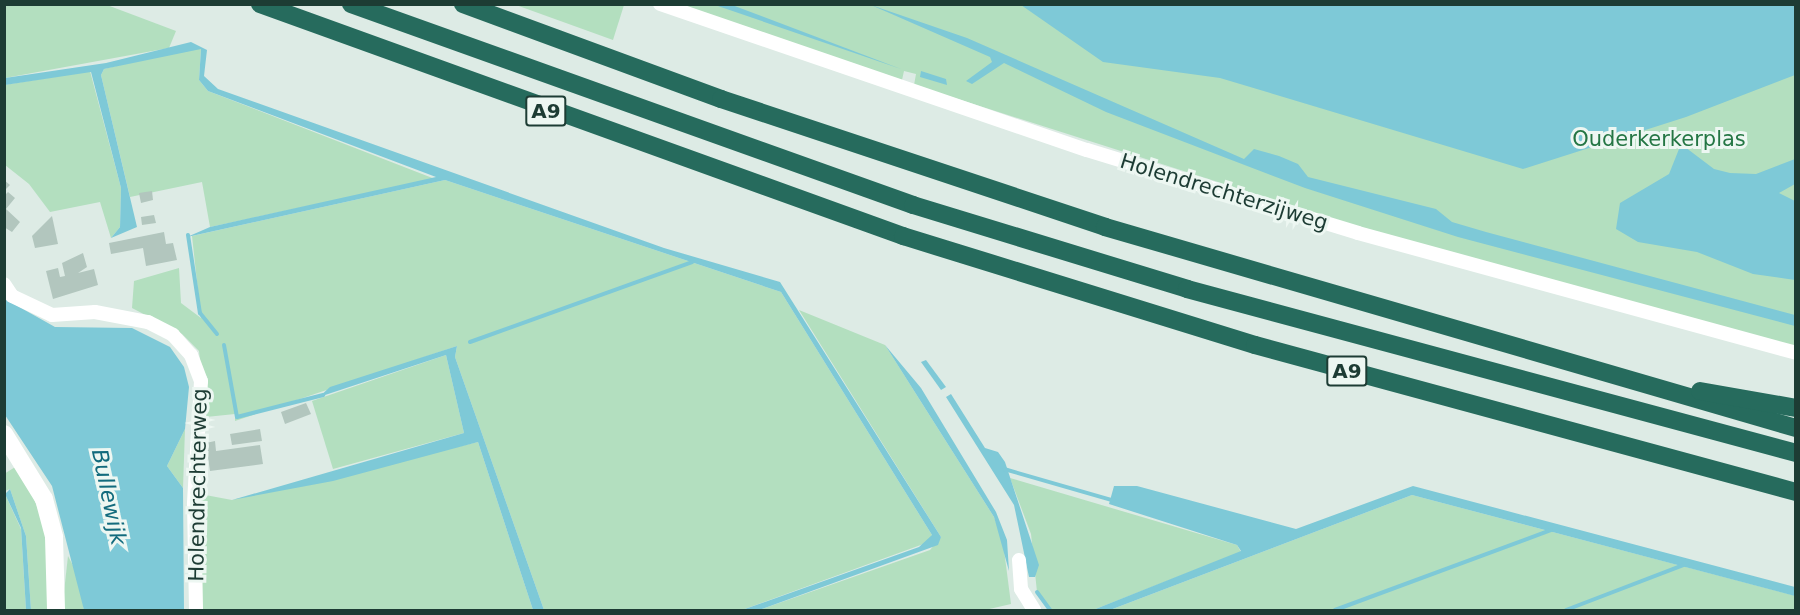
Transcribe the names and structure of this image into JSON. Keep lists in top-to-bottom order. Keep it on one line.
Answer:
{"streets":{"highway":["A9"],"street":["Holendrechterzijweg","Holendrechterweg"]},"water":["Bullewijk"],"parks":["Ouderkerkerplas"]}
